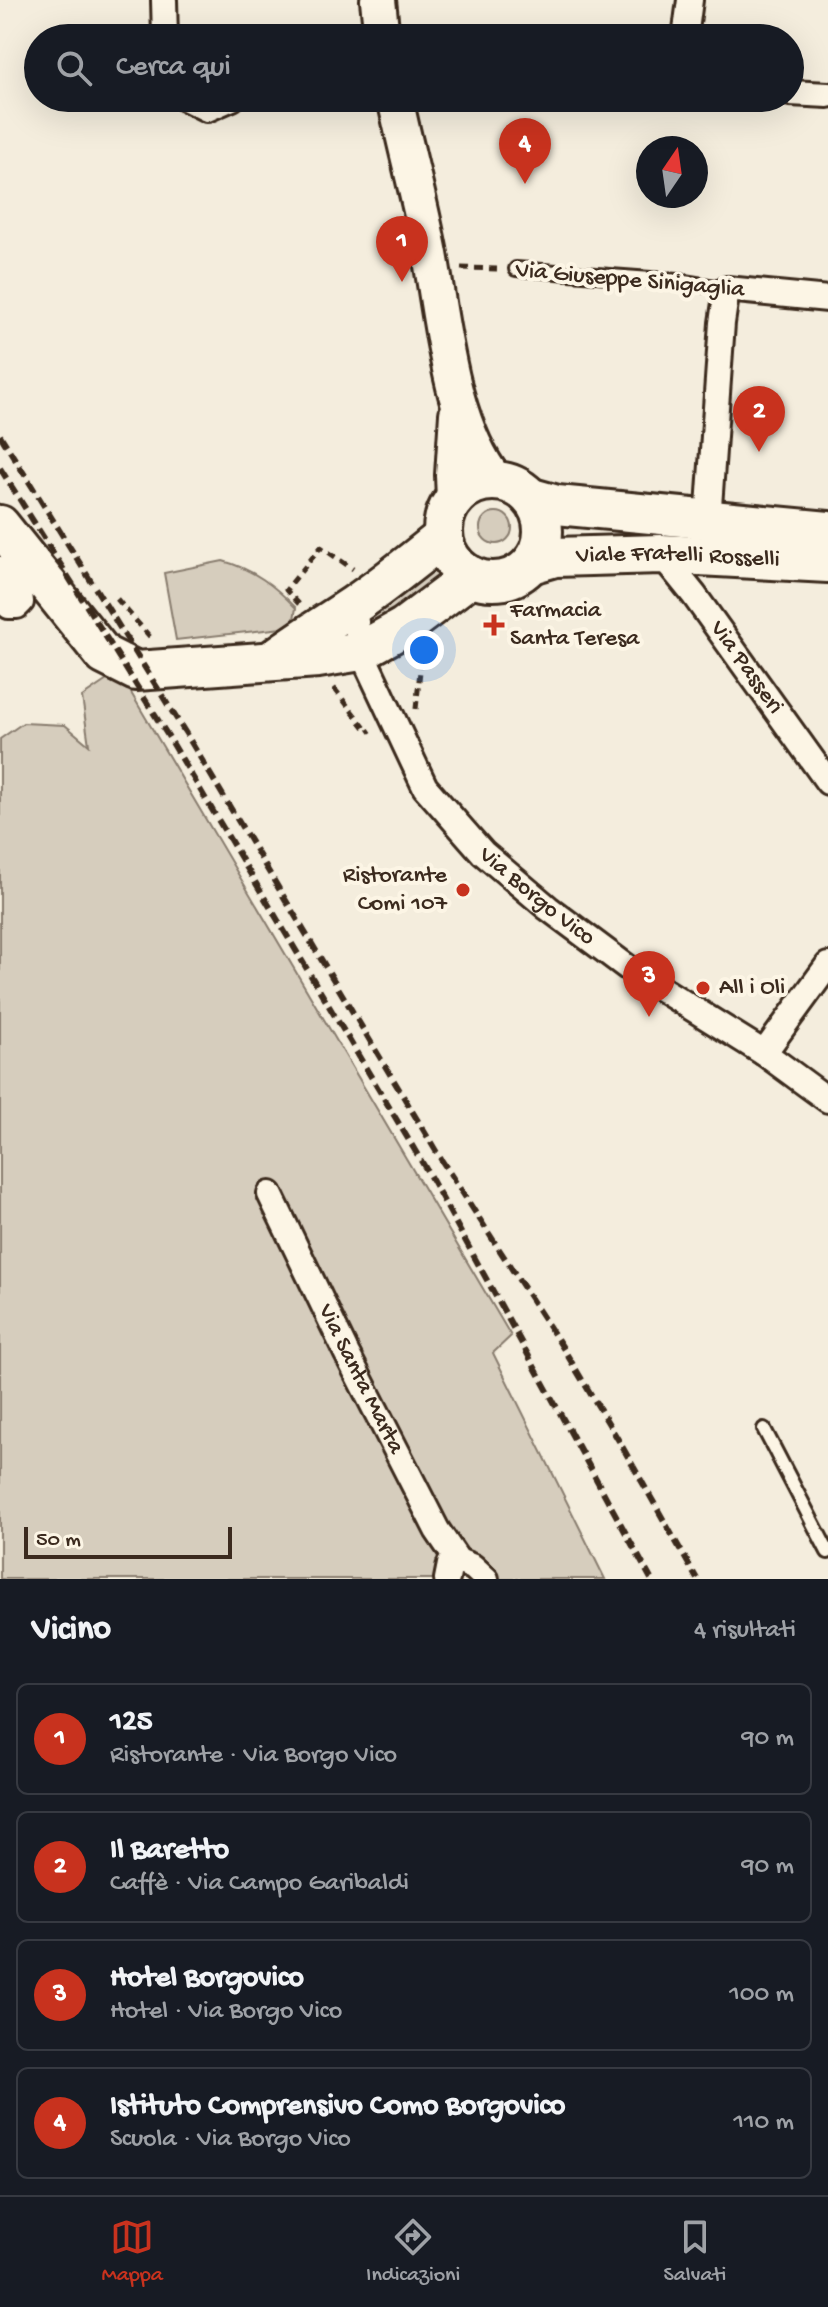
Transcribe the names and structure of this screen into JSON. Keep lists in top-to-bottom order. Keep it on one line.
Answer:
{"streets":{"main road":["Viale Fratelli Rosselli"],"street":["Via Giuseppe Sinigaglia","Via Passeri","Via Borgo Vico","Via Santa Marta"]},"crossings":[["Viale Fratelli Rosselli","Via Passeri"]],"places":{"health":["Farmacia Santa Teresa"],"other":["Ristorante Comi 107","All i Oli"]},"scale_bar":"50 m","north":"top","page":{"search":"Cerca qui","pins":["4","1","2","3"],"scale":"50 m","heading":["Vicino","4 risultati"],"list":[{"mark":"1","name":"125","note":"Ristorante · Via Borgo Vico","value":"90 m"},{"mark":"2","name":"Il Baretto","note":"Caffè · Via Campo Garibaldi","value":"90 m"},{"mark":"3","name":"Hotel Borgovico","note":"Hotel · Via Borgo Vico","value":"100 m"},{"mark":"4","name":"Istituto Comprensivo Como Borgovico","note":"Scuola · Via Borgo Vico","value":"110 m"}],"nav":["Mappa","Indicazioni","Salvati"]}}
